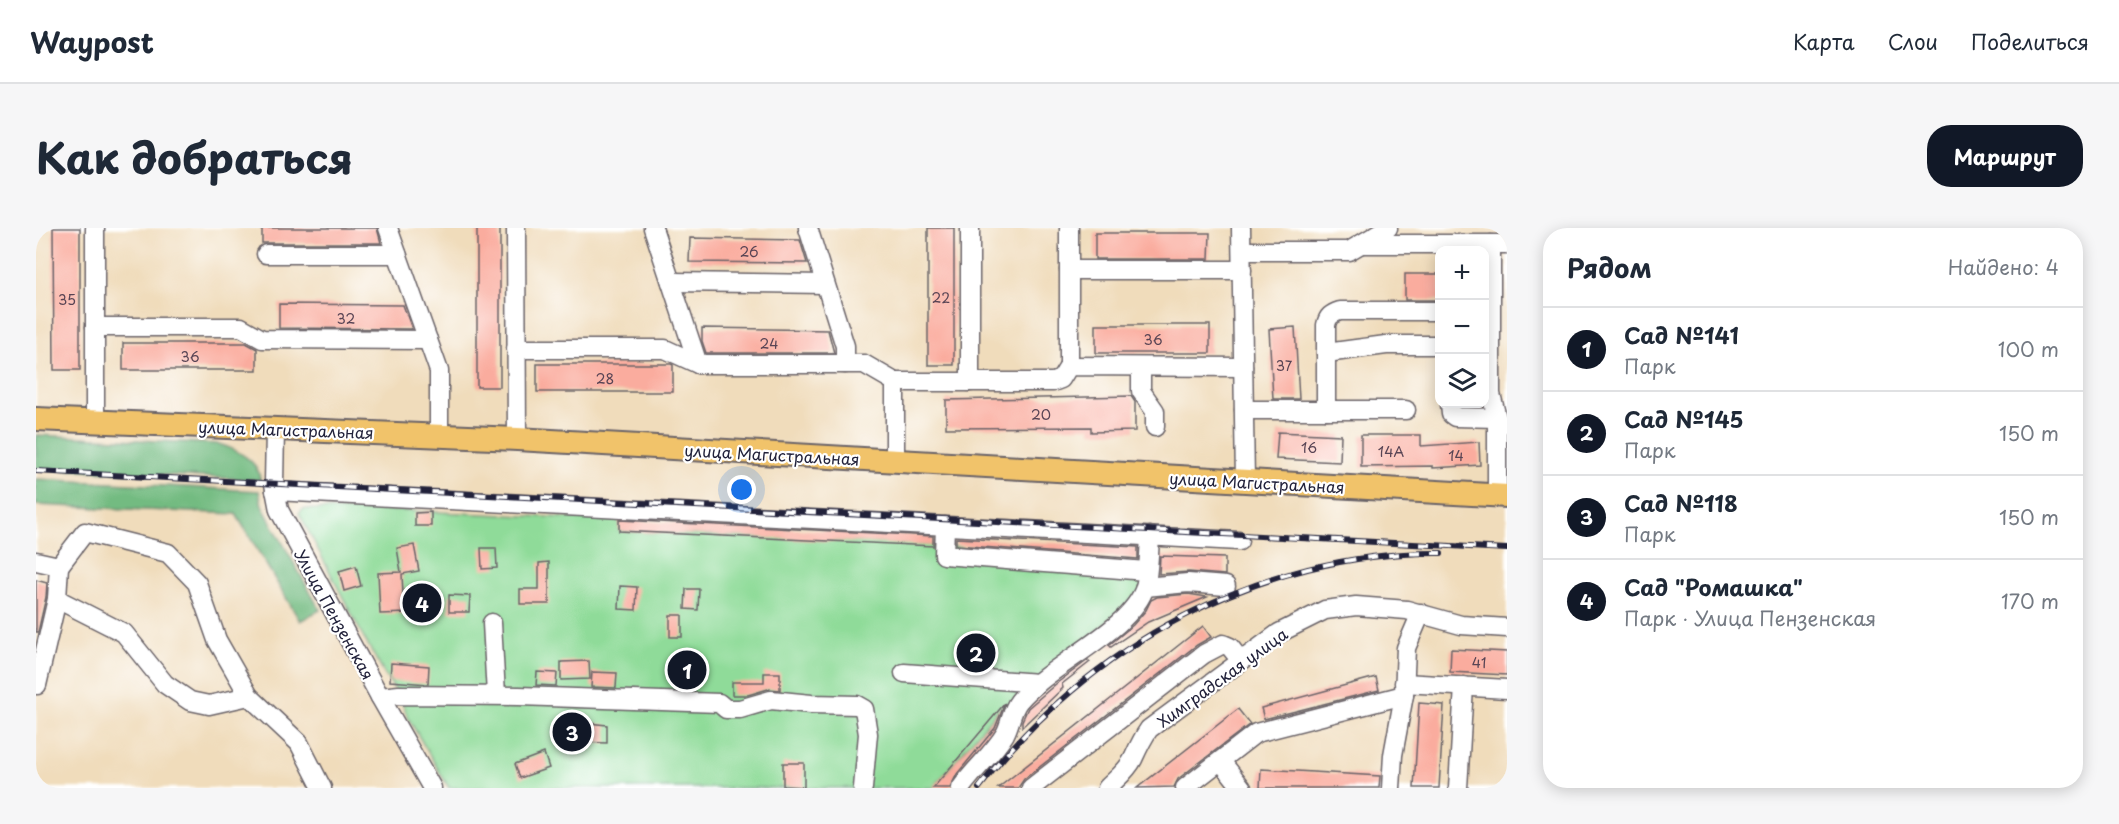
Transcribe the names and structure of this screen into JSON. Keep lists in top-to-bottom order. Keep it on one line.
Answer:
{"streets":{"main road":["улица Магистральная"],"street":["Улица Пензенская","Химградская улица"]},"crossings":[["улица Магистральная","Улица Пензенская"]],"house_numbers":["26","22","35","32","36","24","36","37","28","20","16","14А","14","41"],"page":{"header":"Waypost","nav":["Карта","Слои","Поделиться"],"title":"Как добраться","buttons":"Маршрут","heading":["Рядом","Найдено: 4"],"map_buttons":["+","−"],"list":[{"mark":"1","name":"Сад №141","note":"Парк","value":"100 m"},{"mark":"2","name":"Сад №145","note":"Парк","value":"150 m"},{"mark":"3","name":"Сад №118","note":"Парк","value":"150 m"},{"mark":"4","name":"Сад \"Ромашка\"","note":"Парк · Улица Пензенская","value":"170 m"}],"pins":["4","2","1","3"]}}
